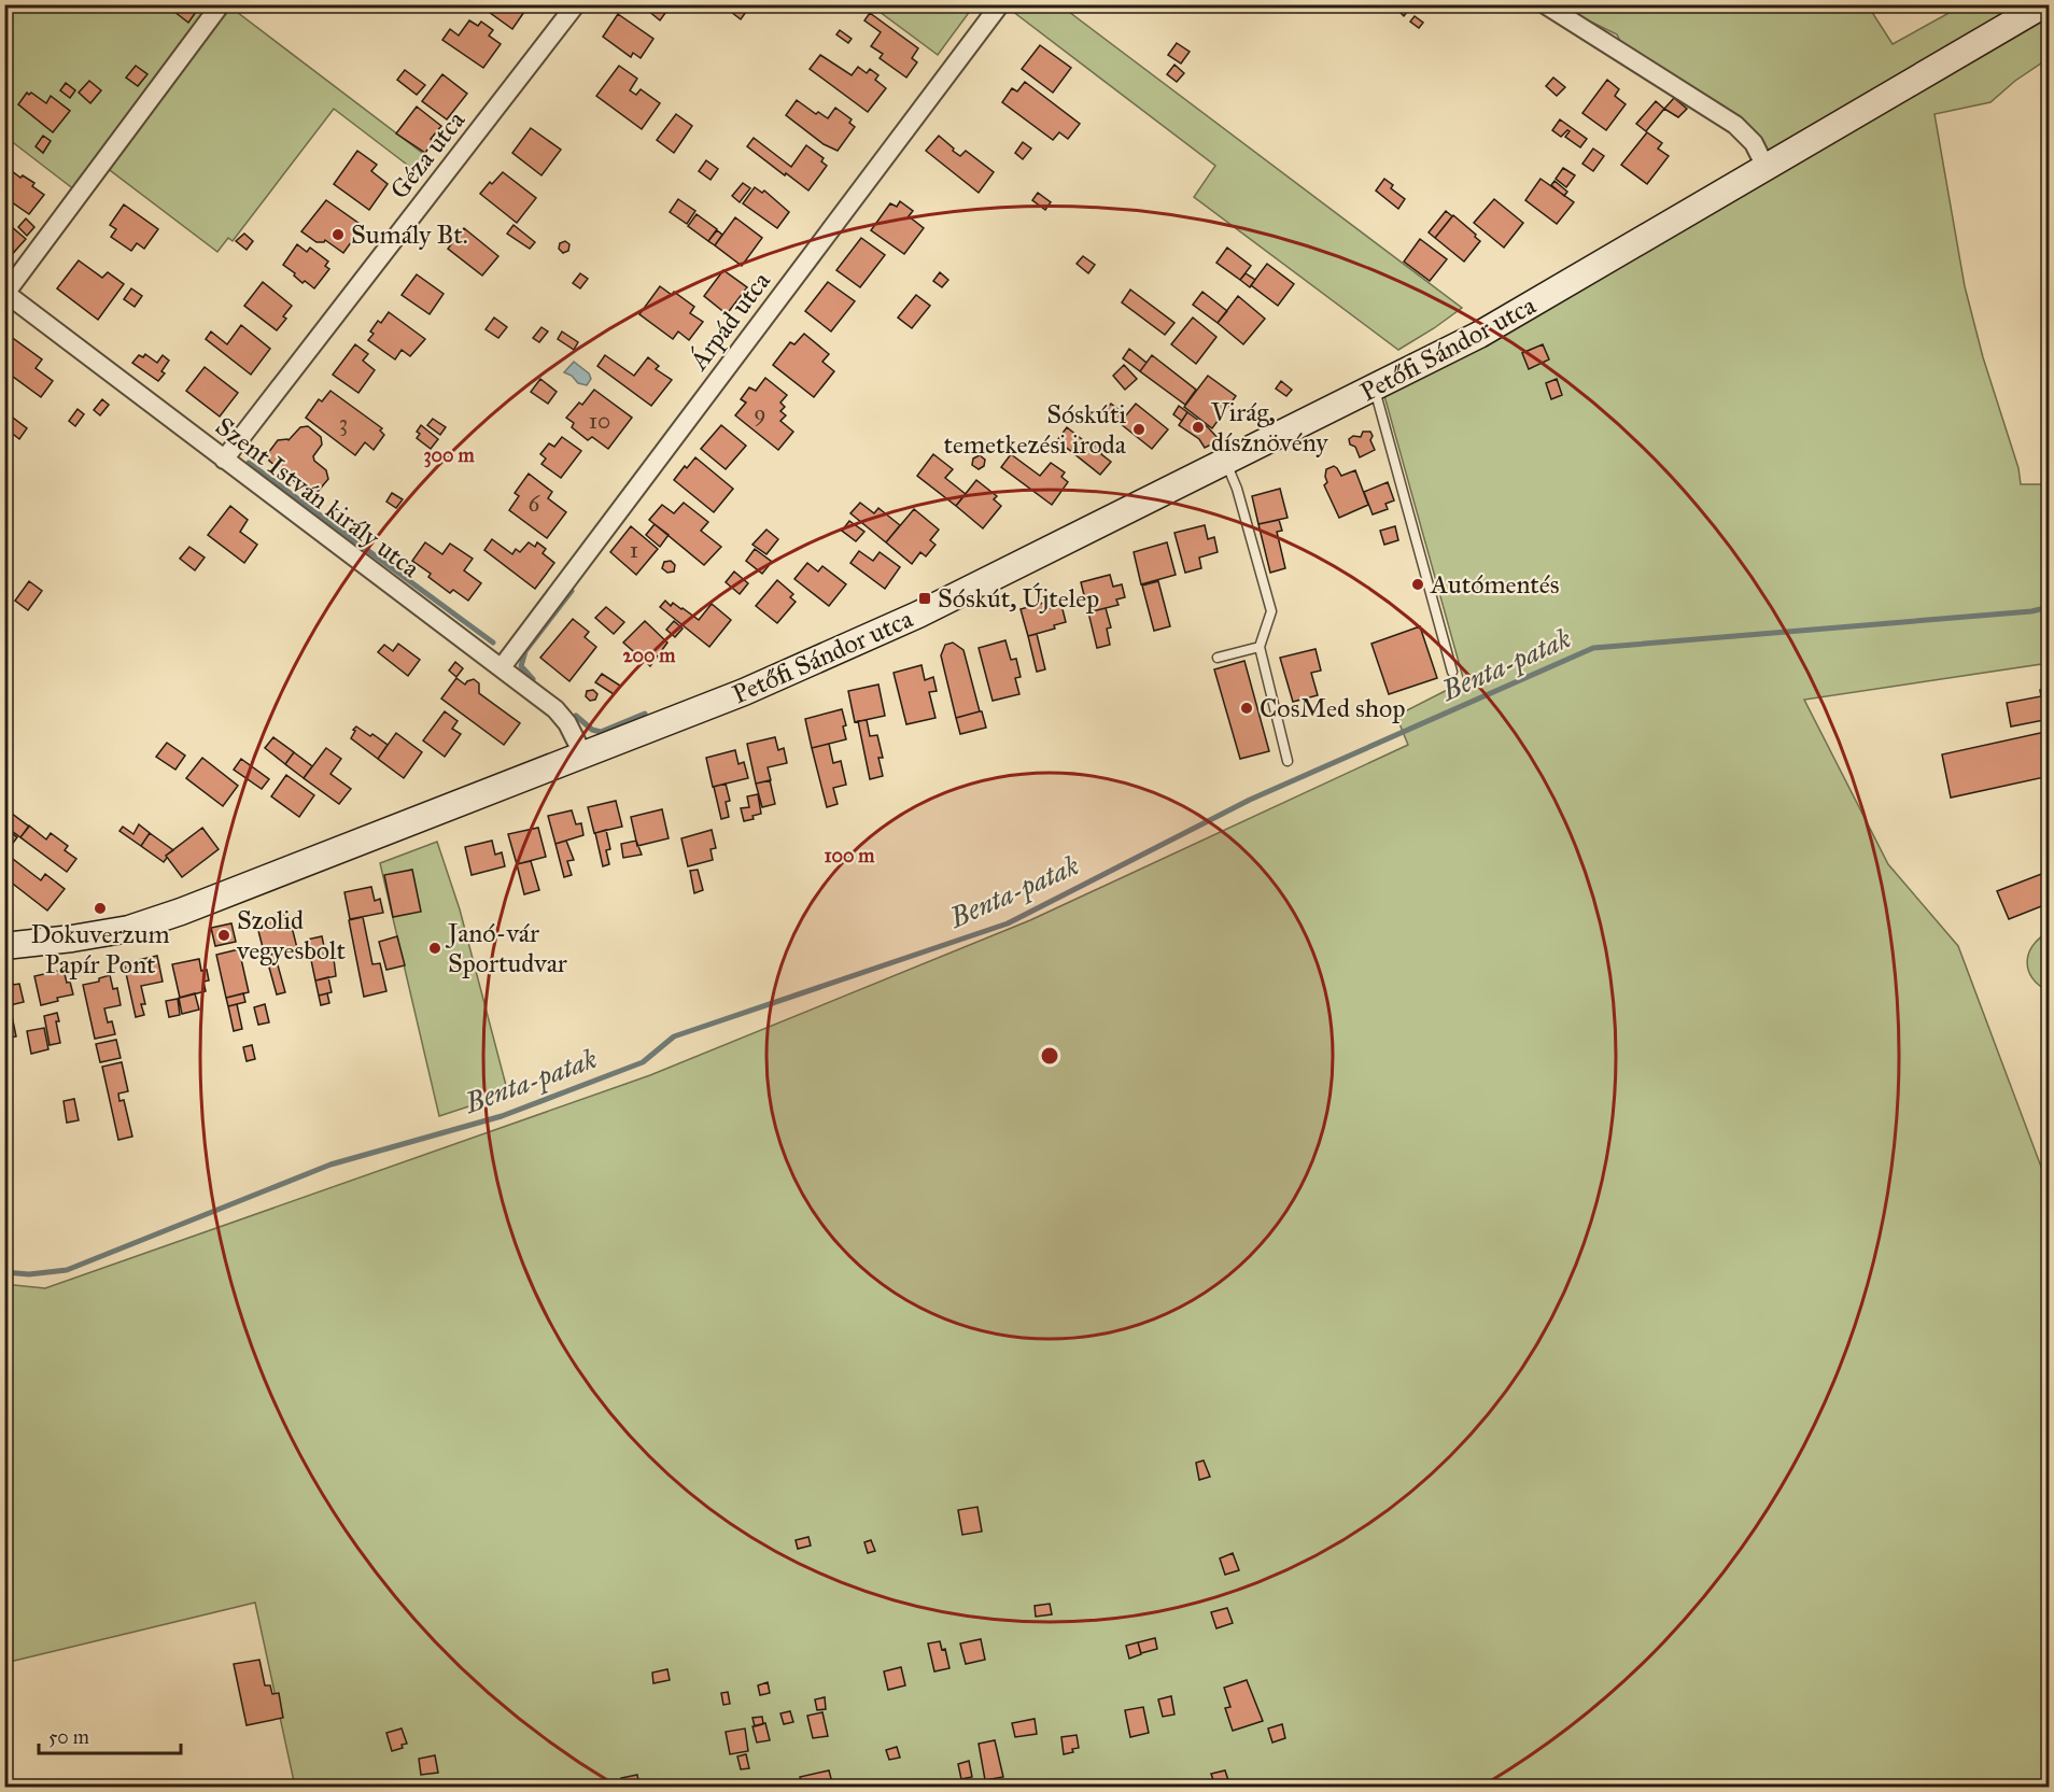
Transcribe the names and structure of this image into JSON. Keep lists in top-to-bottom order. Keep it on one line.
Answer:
{"streets":{"main road":["Petőfi Sándor utca"],"street":["Géza utca","Árpád utca","Szent István király utca"]},"crossings":[["Géza utca","Szent István király utca"],["Árpád utca","Szent István király utca"],["Petőfi Sándor utca","Szent István király utca"]],"water":["Benta-patak"],"places":{"other":["Sumály Bt.","Virág, dísznövény","Sóskúti temetkezési iroda","Autómentés","CosMed shop","Dokuverzum Papír Pont","Szolid vegyesbolt","Janó-vár Sportudvar"],"transit":["Sóskút, Újtelep"]},"house_numbers":["9","10","3","6","1"],"scale_bar":"50 m","rings":["300 m","200 m","100 m"]}
